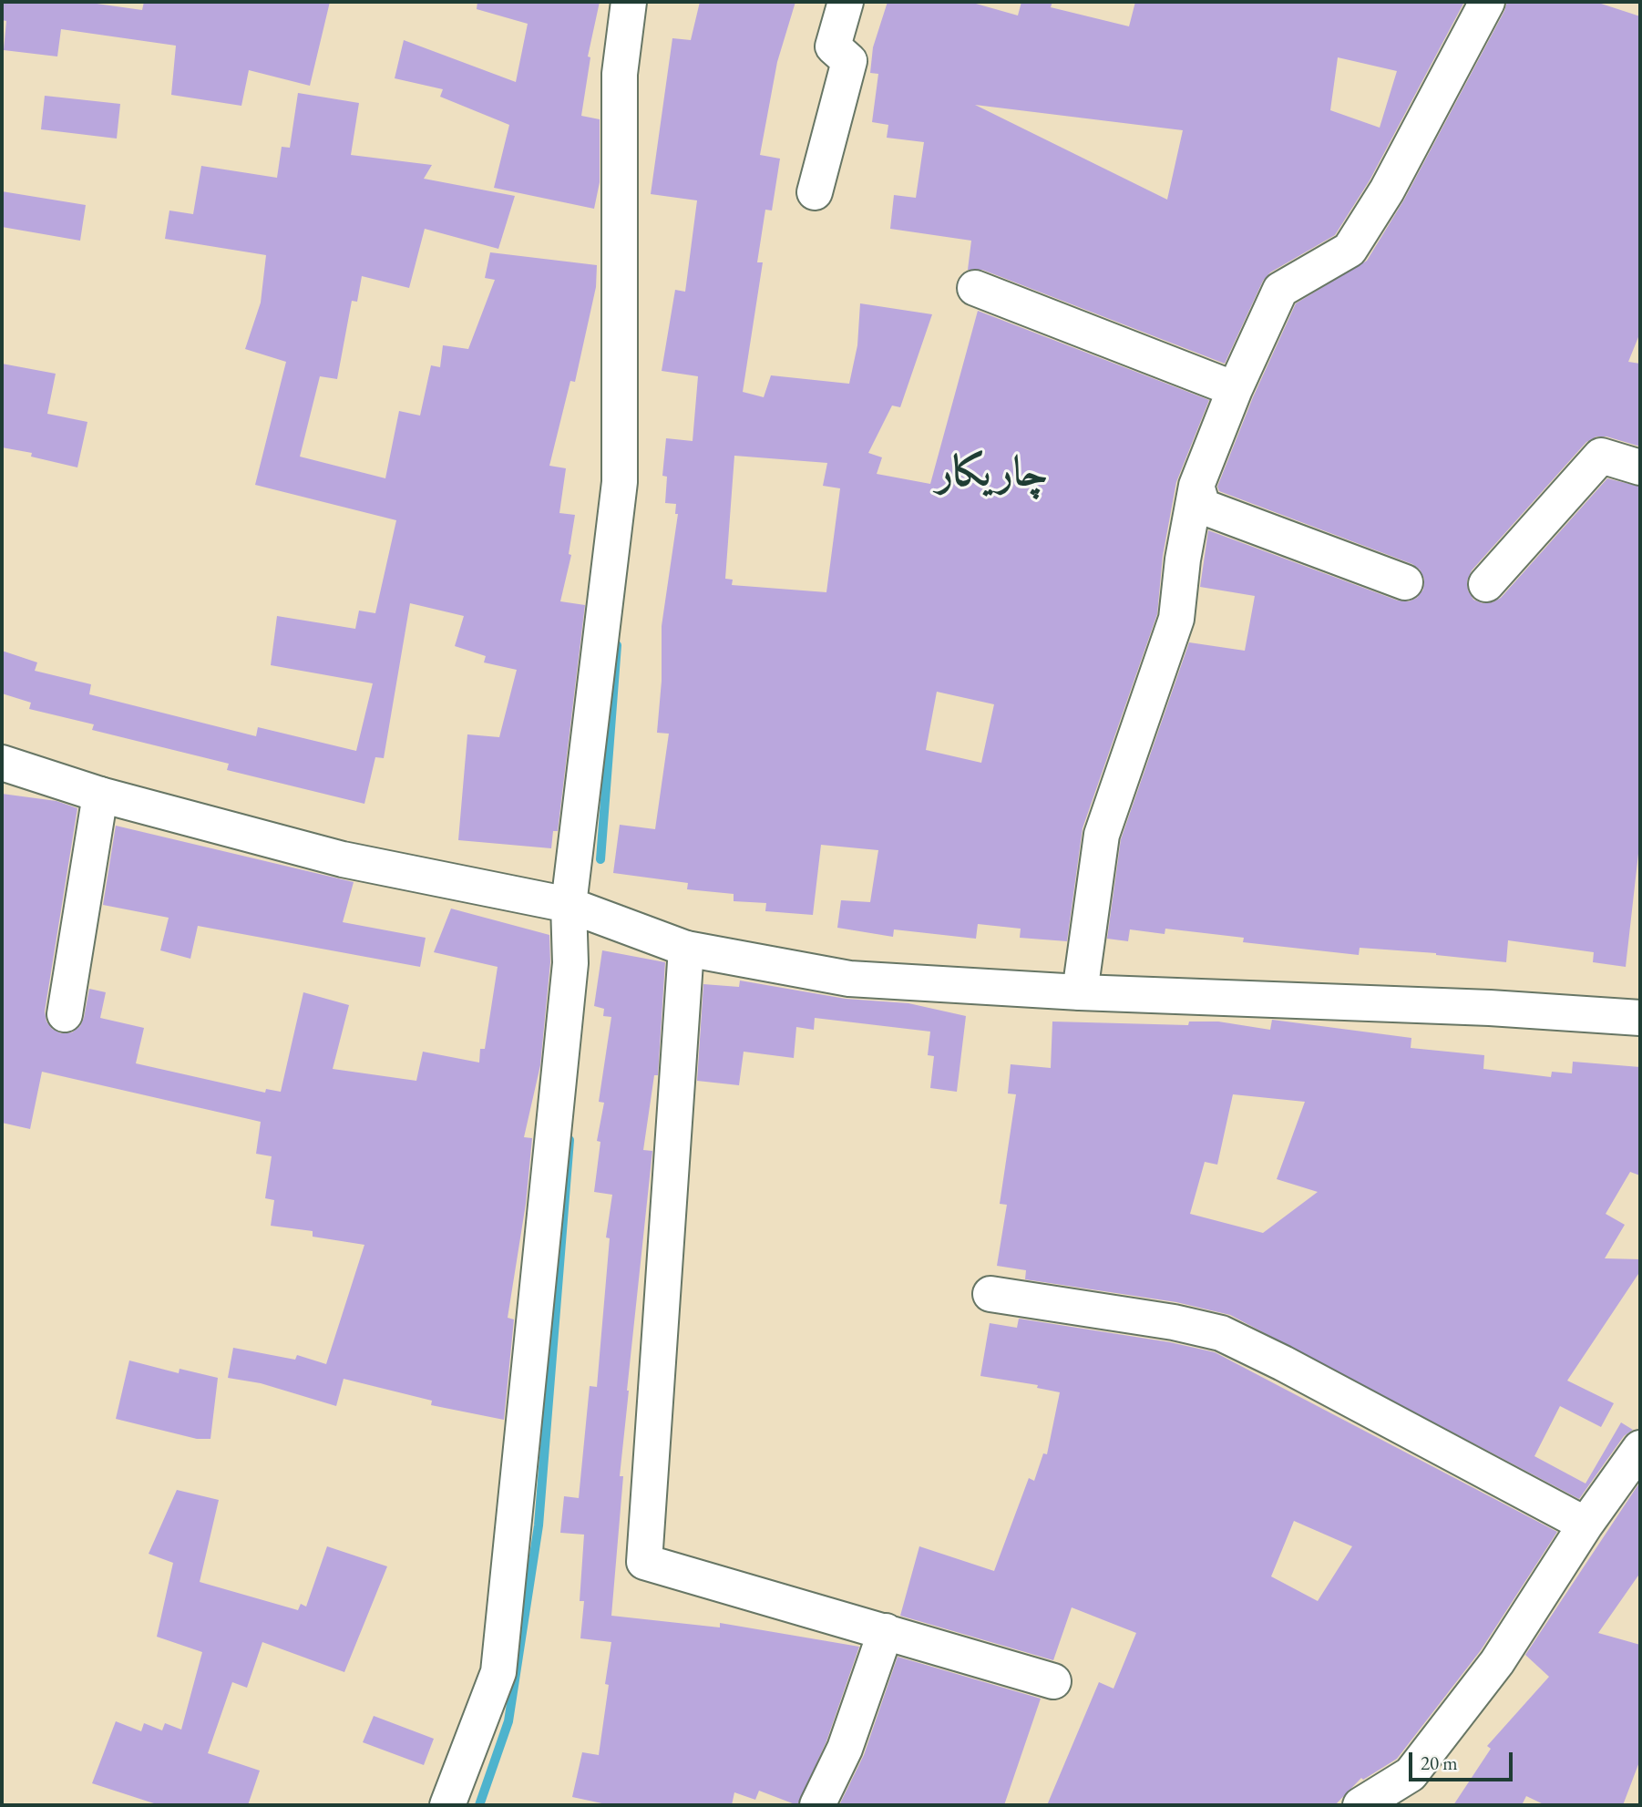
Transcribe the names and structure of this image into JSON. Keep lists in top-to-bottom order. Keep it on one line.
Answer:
{"districts":["چاریکار"],"scale_bar":"20 m"}
